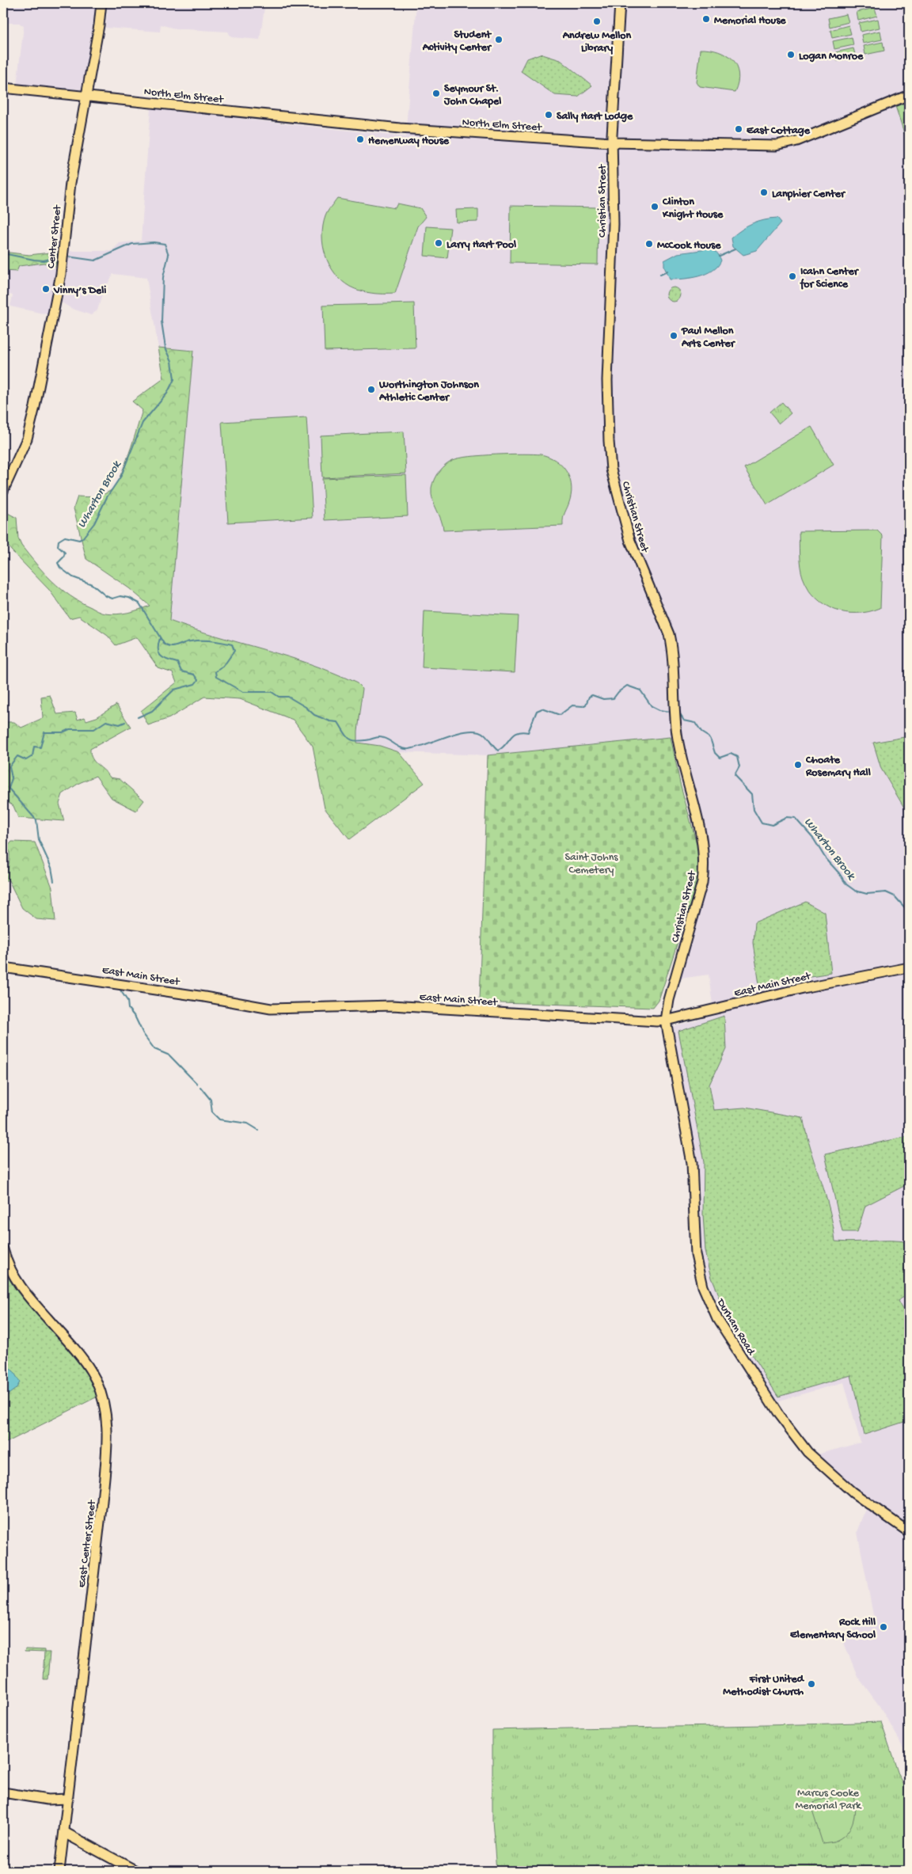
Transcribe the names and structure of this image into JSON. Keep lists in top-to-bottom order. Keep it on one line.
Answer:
{"streets":{"main road":["North Elm Street","Christian Street","Center Street","East Main Street","Durham Road","East Center Street"]},"crossings":[["North Elm Street","Christian Street"],["North Elm Street","Center Street"],["Christian Street","East Main Street"],["Christian Street","Durham Road"],["East Main Street","Durham Road"]],"water":["Wharton Brook"],"parks":["Saint Johns Cemetery","Marcus Cooke Memorial Park"],"places":["Memorial House","Andrew Mellon Library","Student Activity Center","Logan Monroe","Seymour St. John Chapel","Sally Hart Lodge","East Cottage","Hemenway House","Lanphier Center","Clinton Knight House","Larry Hart Pool","McCook House","Icahn Center for Science","Vinny’s Deli","Paul Mellon Arts Center","Worthington Johnson Athletic Center","Choate Rosemary Hall","Rock Hill Elementary School","First United Methodist Church"]}
